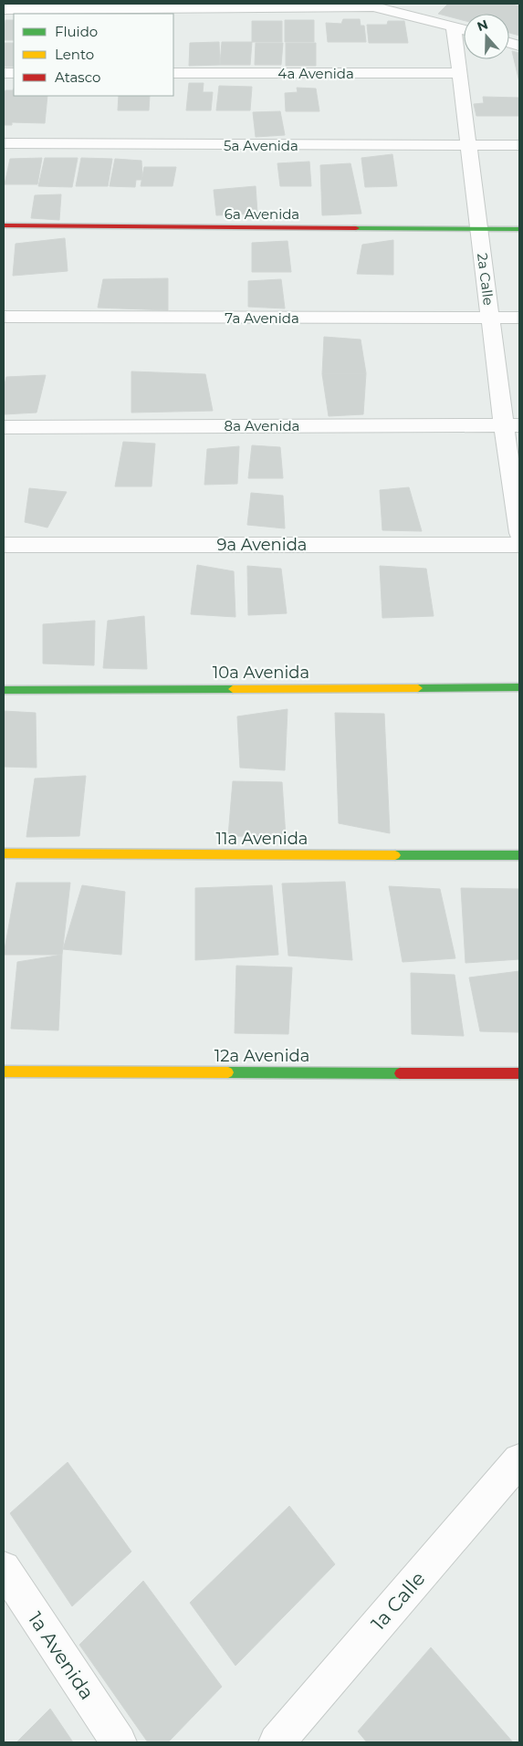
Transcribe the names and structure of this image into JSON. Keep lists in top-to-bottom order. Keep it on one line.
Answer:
{"streets":{"street":["4a Avenida","5a Avenida","6a Avenida","2a Calle","7a Avenida","8a Avenida","9a Avenida","10a Avenida","11a Avenida","12a Avenida","1a Calle","1a Avenida"]},"crossings":[["4a Avenida","2a Calle"],["5a Avenida","2a Calle"],["6a Avenida","2a Calle"],["2a Calle","7a Avenida"],["2a Calle","8a Avenida"]],"legend":["Fluido","Lento","Atasco"],"north":"top"}
